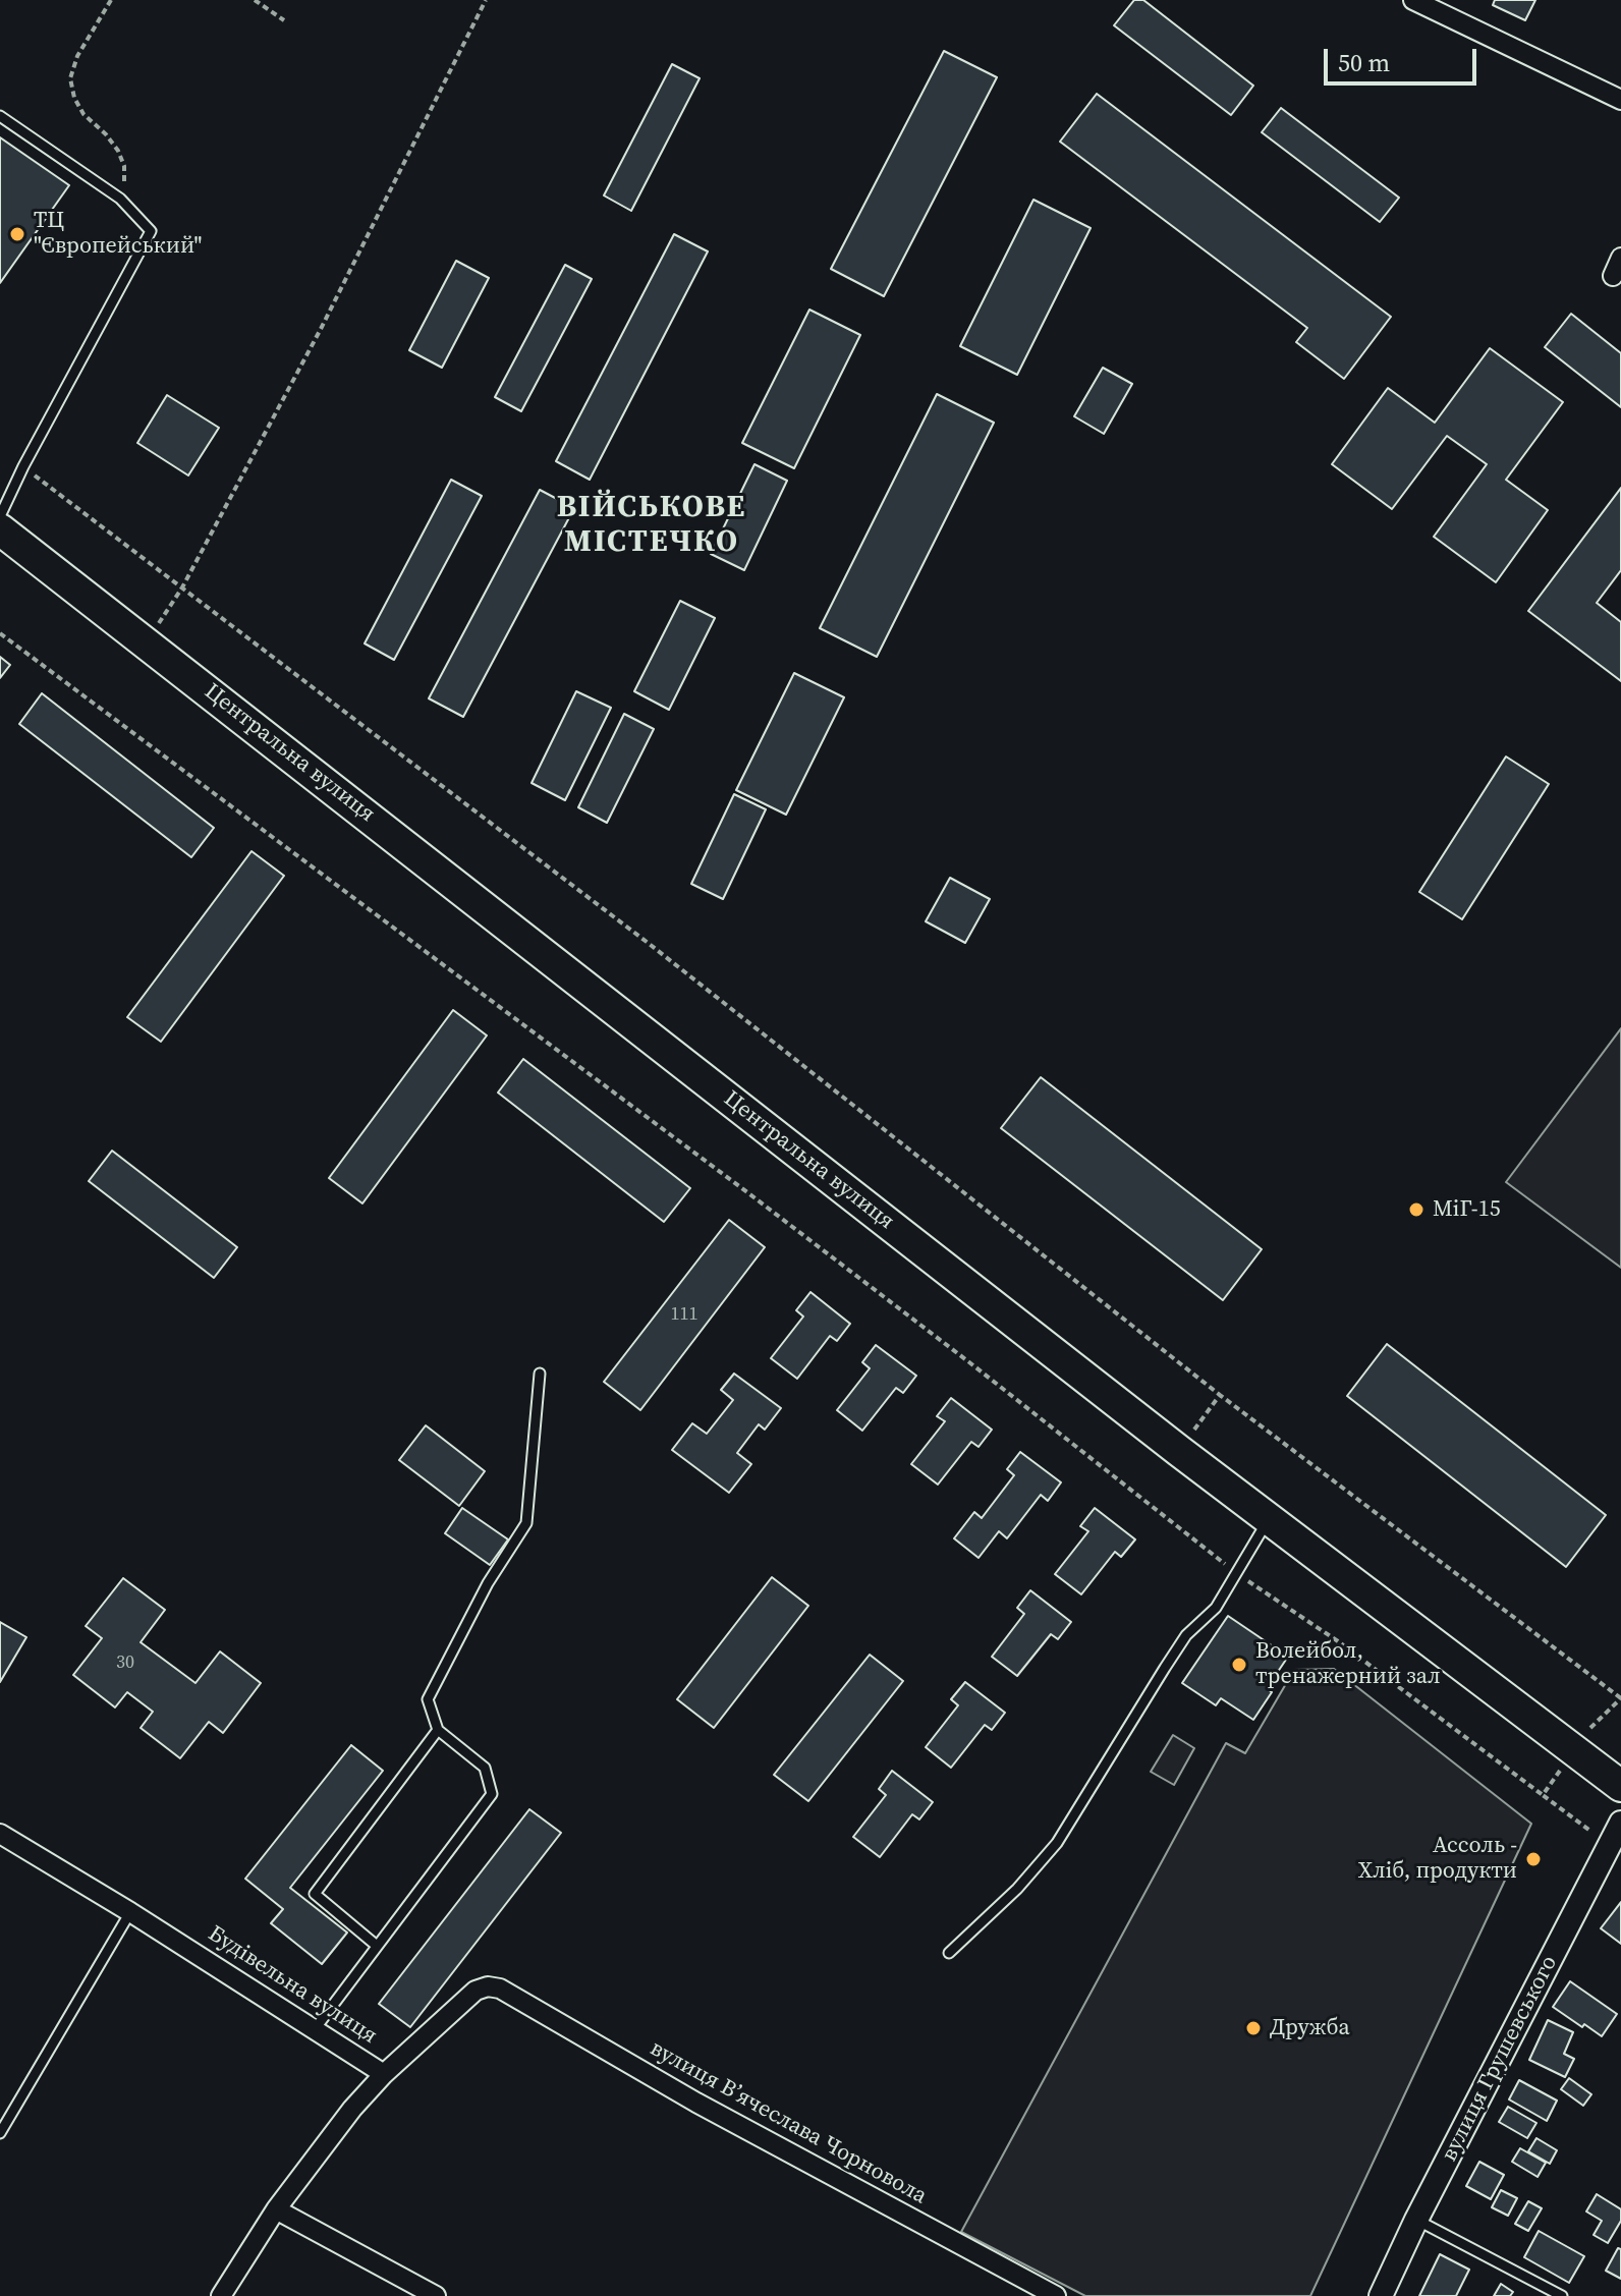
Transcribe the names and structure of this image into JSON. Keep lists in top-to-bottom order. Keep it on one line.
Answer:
{"streets":{"highway":["Центральна вулиця"],"street":["Будівельна вулиця","вулиця Грушевського","вулиця Вʼячеслава Чорновола"]},"crossings":[["Будівельна вулиця","вулиця Вʼячеслава Чорновола"]],"districts":["ВІЙСЬКОВЕ МІСТЕЧКО"],"places":["ТЦ \"Європейський\"","МіГ-15","Волейбол, тренажерний зал","Ассоль - Хліб, продукти","Дружба"],"house_numbers":["111","30"],"scale_bar":"50 m"}
